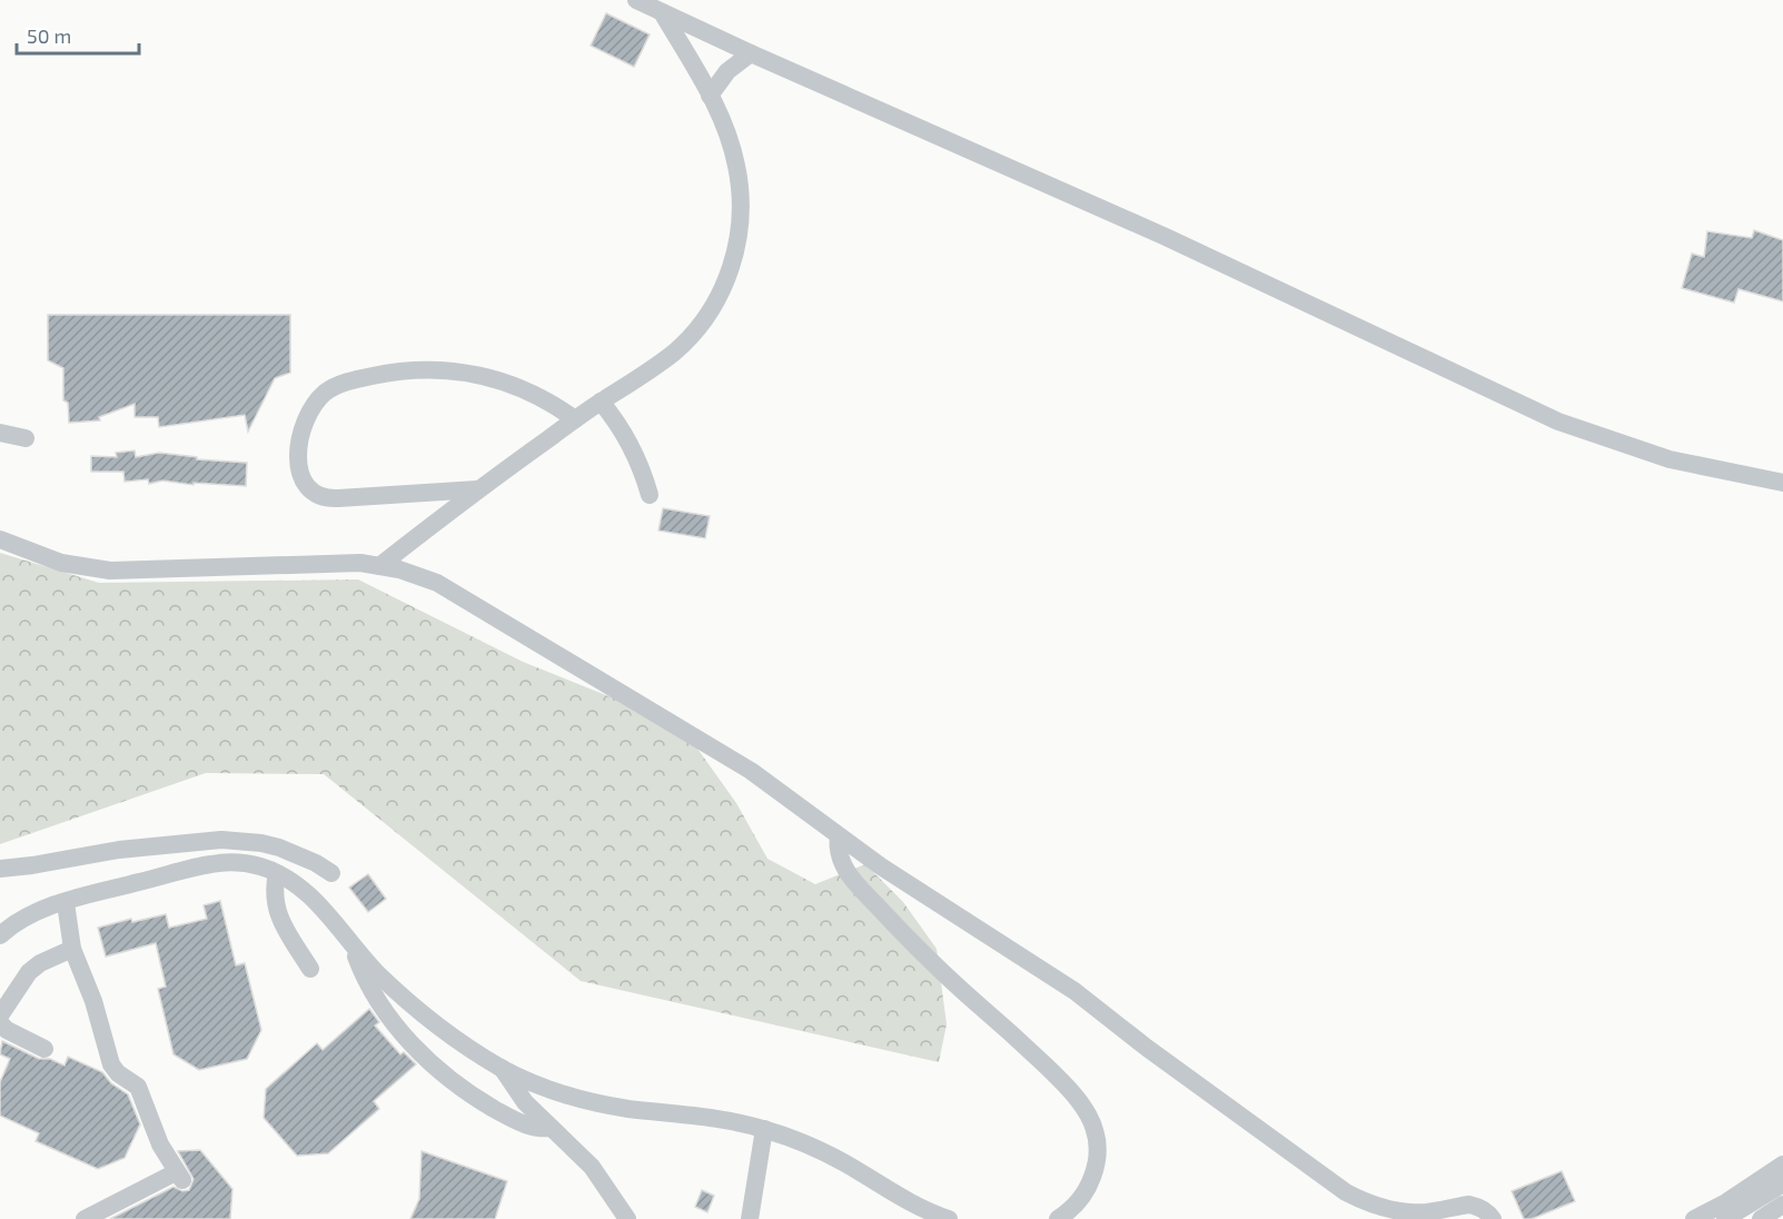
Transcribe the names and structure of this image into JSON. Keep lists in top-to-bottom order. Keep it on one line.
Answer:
{"scale_bar":"50 m"}
